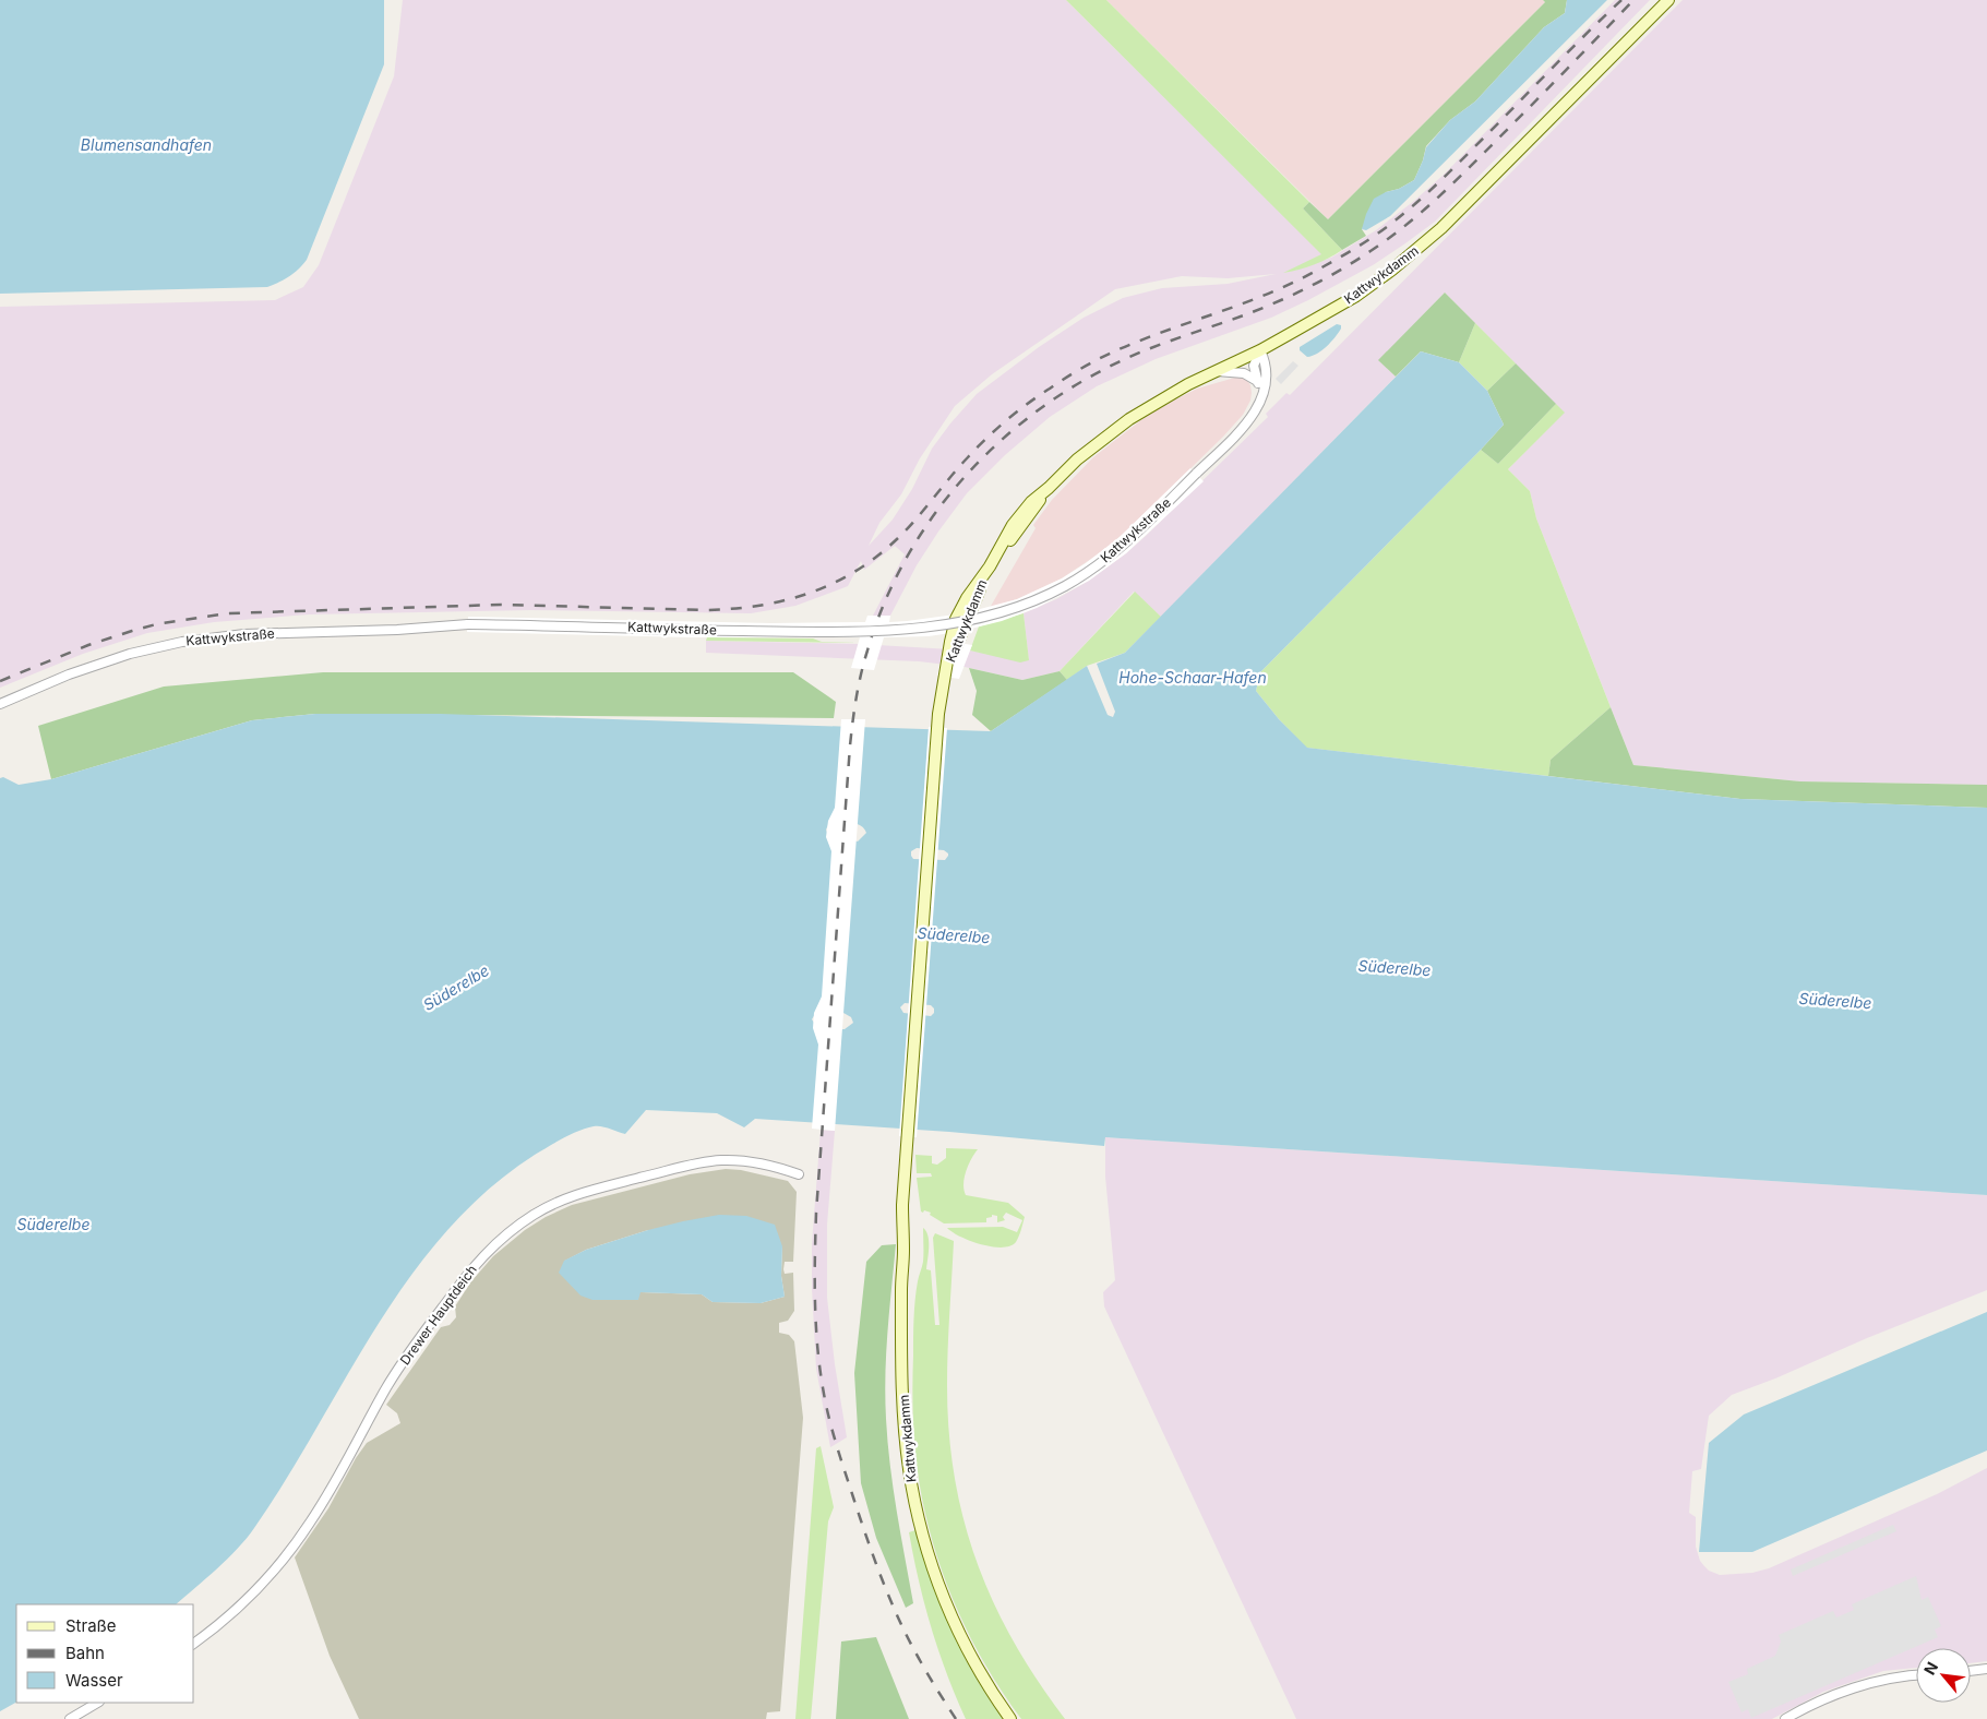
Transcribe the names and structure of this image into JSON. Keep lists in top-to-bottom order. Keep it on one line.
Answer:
{"streets":{"main road":["Kattwykdamm"],"street":["Kattwykstraße","Drewer Hauptdeich"]},"crossings":[["Kattwykdamm","Kattwykstraße"]],"water":["Blumensandhafen","Hohe-Schaar-Hafen","Süderelbe"],"legend":["Straße","Bahn","Wasser"],"north":"top left"}
